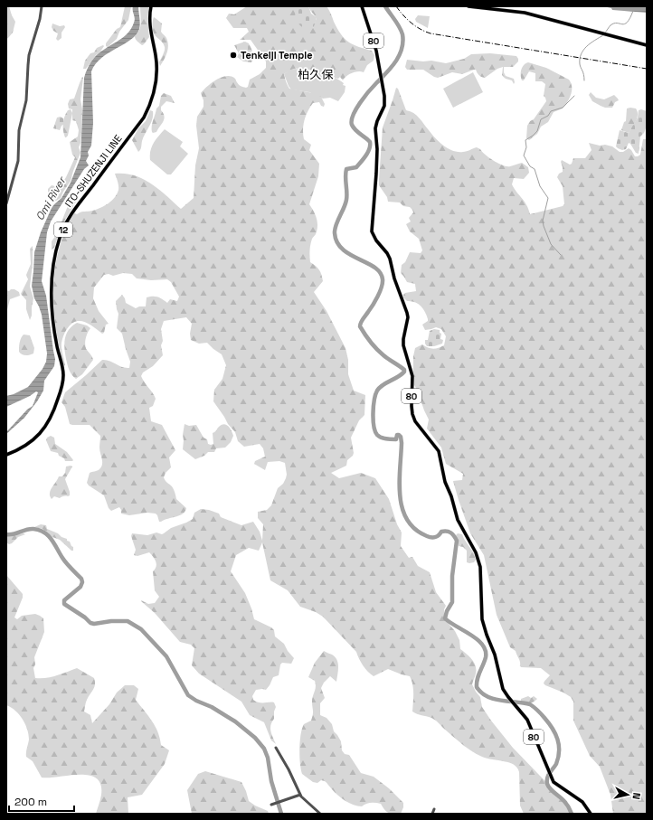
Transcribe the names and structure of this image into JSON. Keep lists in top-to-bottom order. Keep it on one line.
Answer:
{"streets":{"main road":["80","ITO-SHUZENJI LINE","12"]},"districts":["柏久保"],"water":["Omi River"],"places":["Tenkeiji Temple"],"scale_bar":"200 m","north":"right"}
